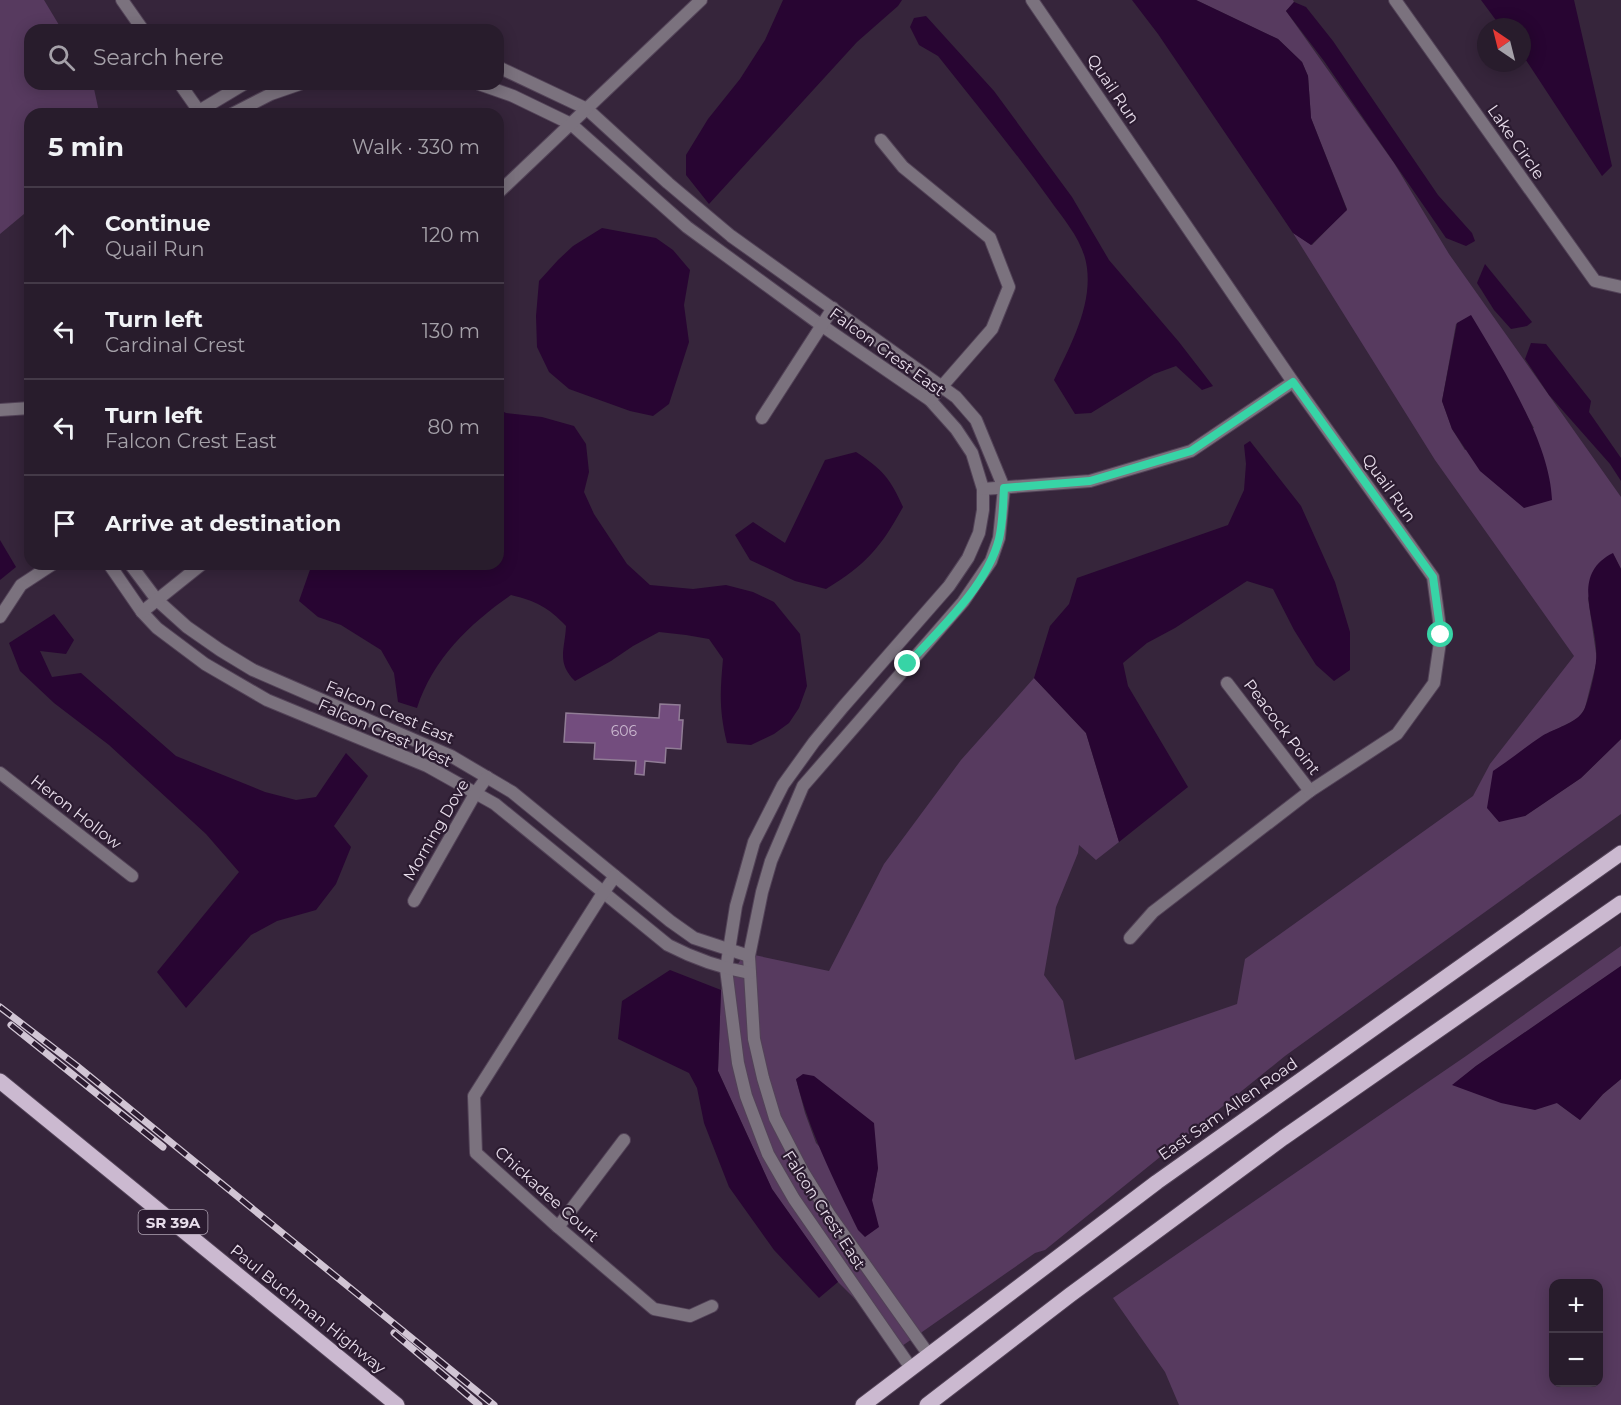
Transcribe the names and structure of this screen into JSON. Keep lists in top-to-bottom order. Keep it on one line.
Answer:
{"streets":{"main road":["East Sam Allen Road","SR 39A","Paul Buchman Highway"],"street":["Quail Run","Lake Circle","Falcon Crest East","Peacock Point","Falcon Crest West","Heron Hollow","Morning Dove","Chickadee Court"]},"crossings":[["Quail Run","Peacock Point"],["Falcon Crest East","Falcon Crest West"],["Falcon Crest East","Morning Dove"],["Falcon Crest East","East Sam Allen Road"],["Falcon Crest East","Chickadee Court"],["Falcon Crest West","Morning Dove"],["Falcon Crest West","Chickadee Court"]],"house_numbers":["606"],"north":"top left","page":{"search":"Search here","heading":["5 min","Walk · 330 m"],"list":[["Continue","Quail Run","120 m"],["Turn left","Cardinal Crest","130 m"],["Turn left","Falcon Crest East","80 m"],"Arrive at destination"],"map_buttons":["+","−"]}}
